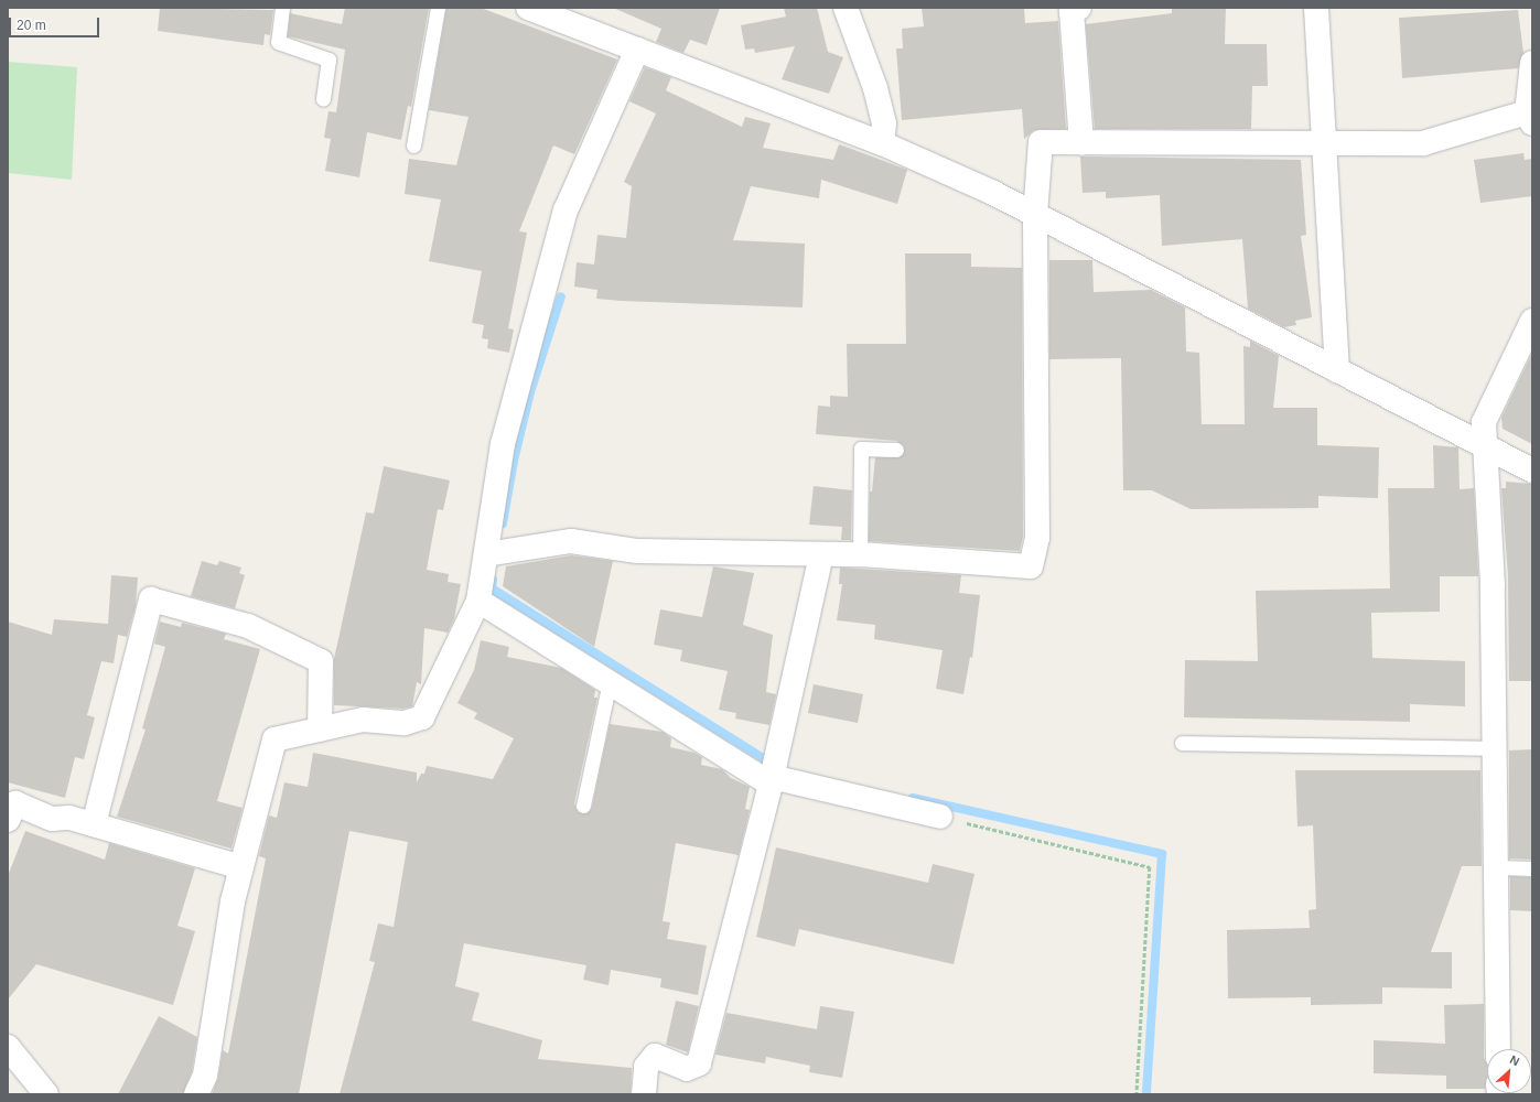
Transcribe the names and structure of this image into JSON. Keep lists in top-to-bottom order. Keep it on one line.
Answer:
{"scale_bar":"20 m","north":"top right"}
